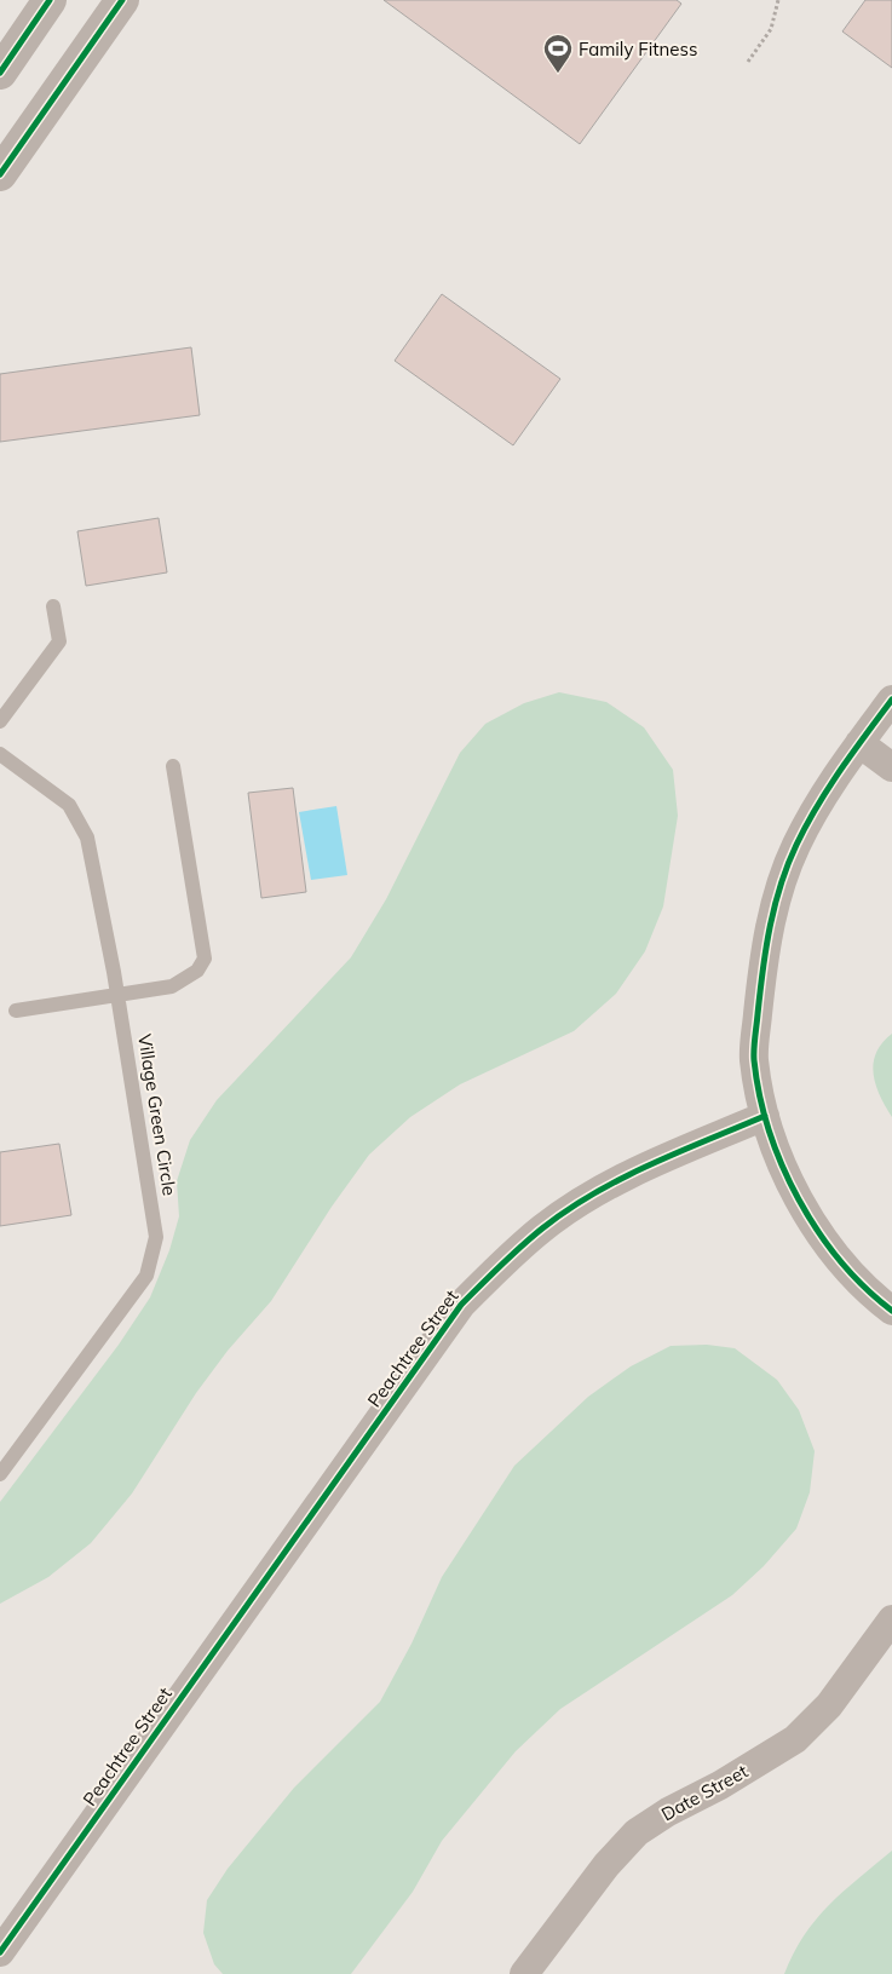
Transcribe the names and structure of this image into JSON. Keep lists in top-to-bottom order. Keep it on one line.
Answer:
{"streets":{"street":["Peachtree Street","Date Street"],"lane":["Village Green Circle"]},"places":{"sports":["Family Fitness"]}}
